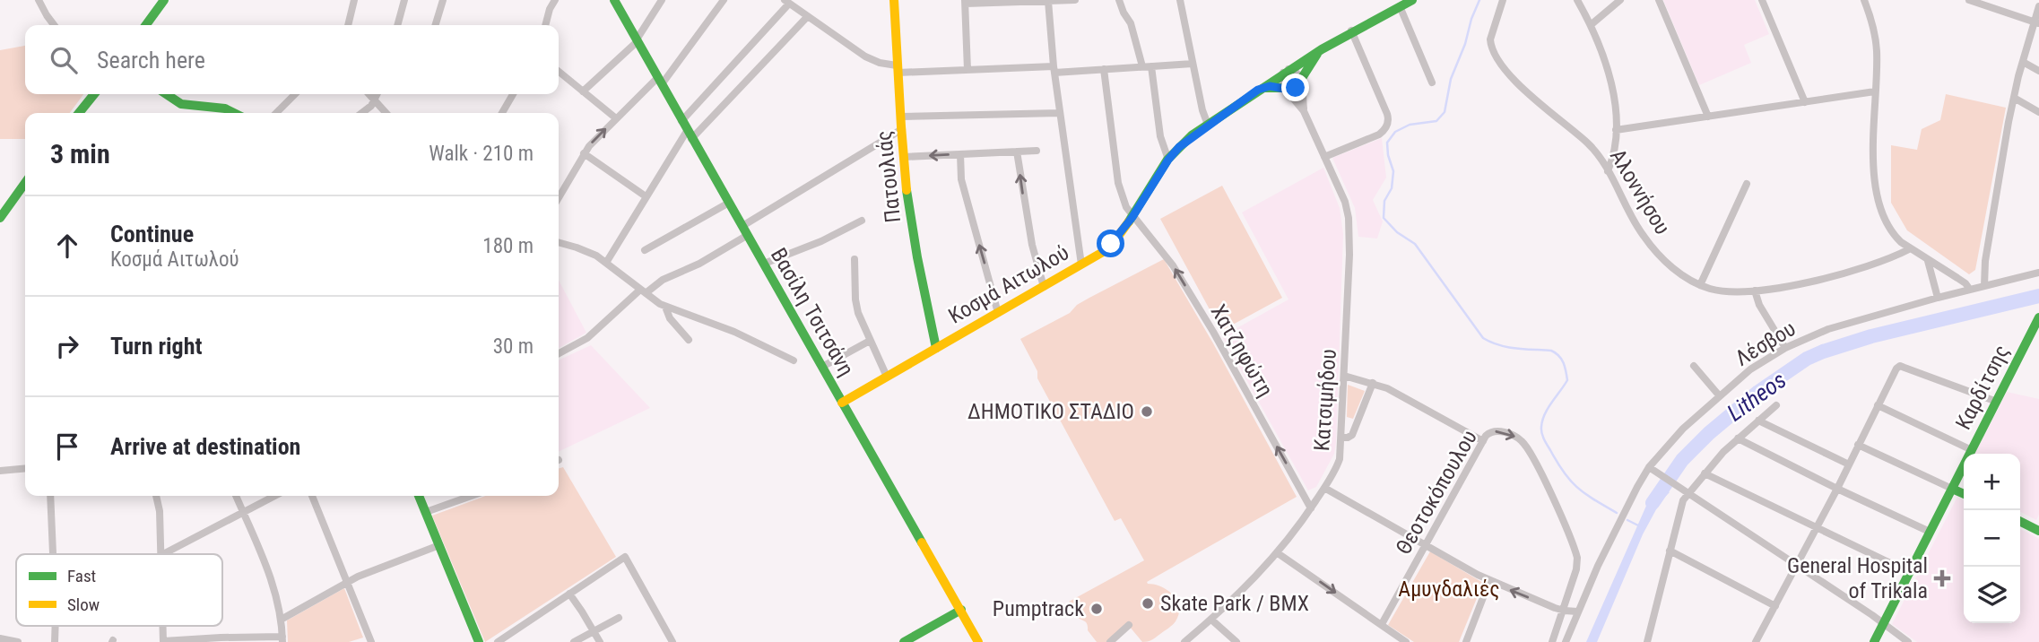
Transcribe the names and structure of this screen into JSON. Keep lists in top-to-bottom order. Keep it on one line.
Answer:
{"streets":{"street":["Πατουλιάς","Αλοννήσου","Κοσμά Αιτωλού","Βασίλη Τσιτσάνη","Λέσβου","Χατζηφώτη","Καρδίτσης","Κατσιμήδου","Θεοτοκόπουλου"]},"crossings":[["Πατουλιάς","Κοσμά Αιτωλού"],["Κοσμά Αιτωλού","Βασίλη Τσιτσάνη"],["Κοσμά Αιτωλού","Χατζηφώτη"],["Χατζηφώτη","Κατσιμήδου"]],"one_way":["Χατζηφώτη","Θεοτοκόπουλου"],"water":["Litheos"],"parks":["Αμυγδαλιές"],"places":{"other":["ΔΗΜΟΤΙΚΟ ΣΤΑΔΙΟ","Skate Park / BMX","Pumptrack"],"health":["General Hospital of Trikala"]},"legend":["Fast","Slow"],"page":{"search":"Search here","heading":["3 min","Walk · 210 m"],"list":[["Continue","Κοσμά Αιτωλού","180 m"],["Turn right","30 m"],"Arrive at destination"],"map_buttons":["+","−"]}}
